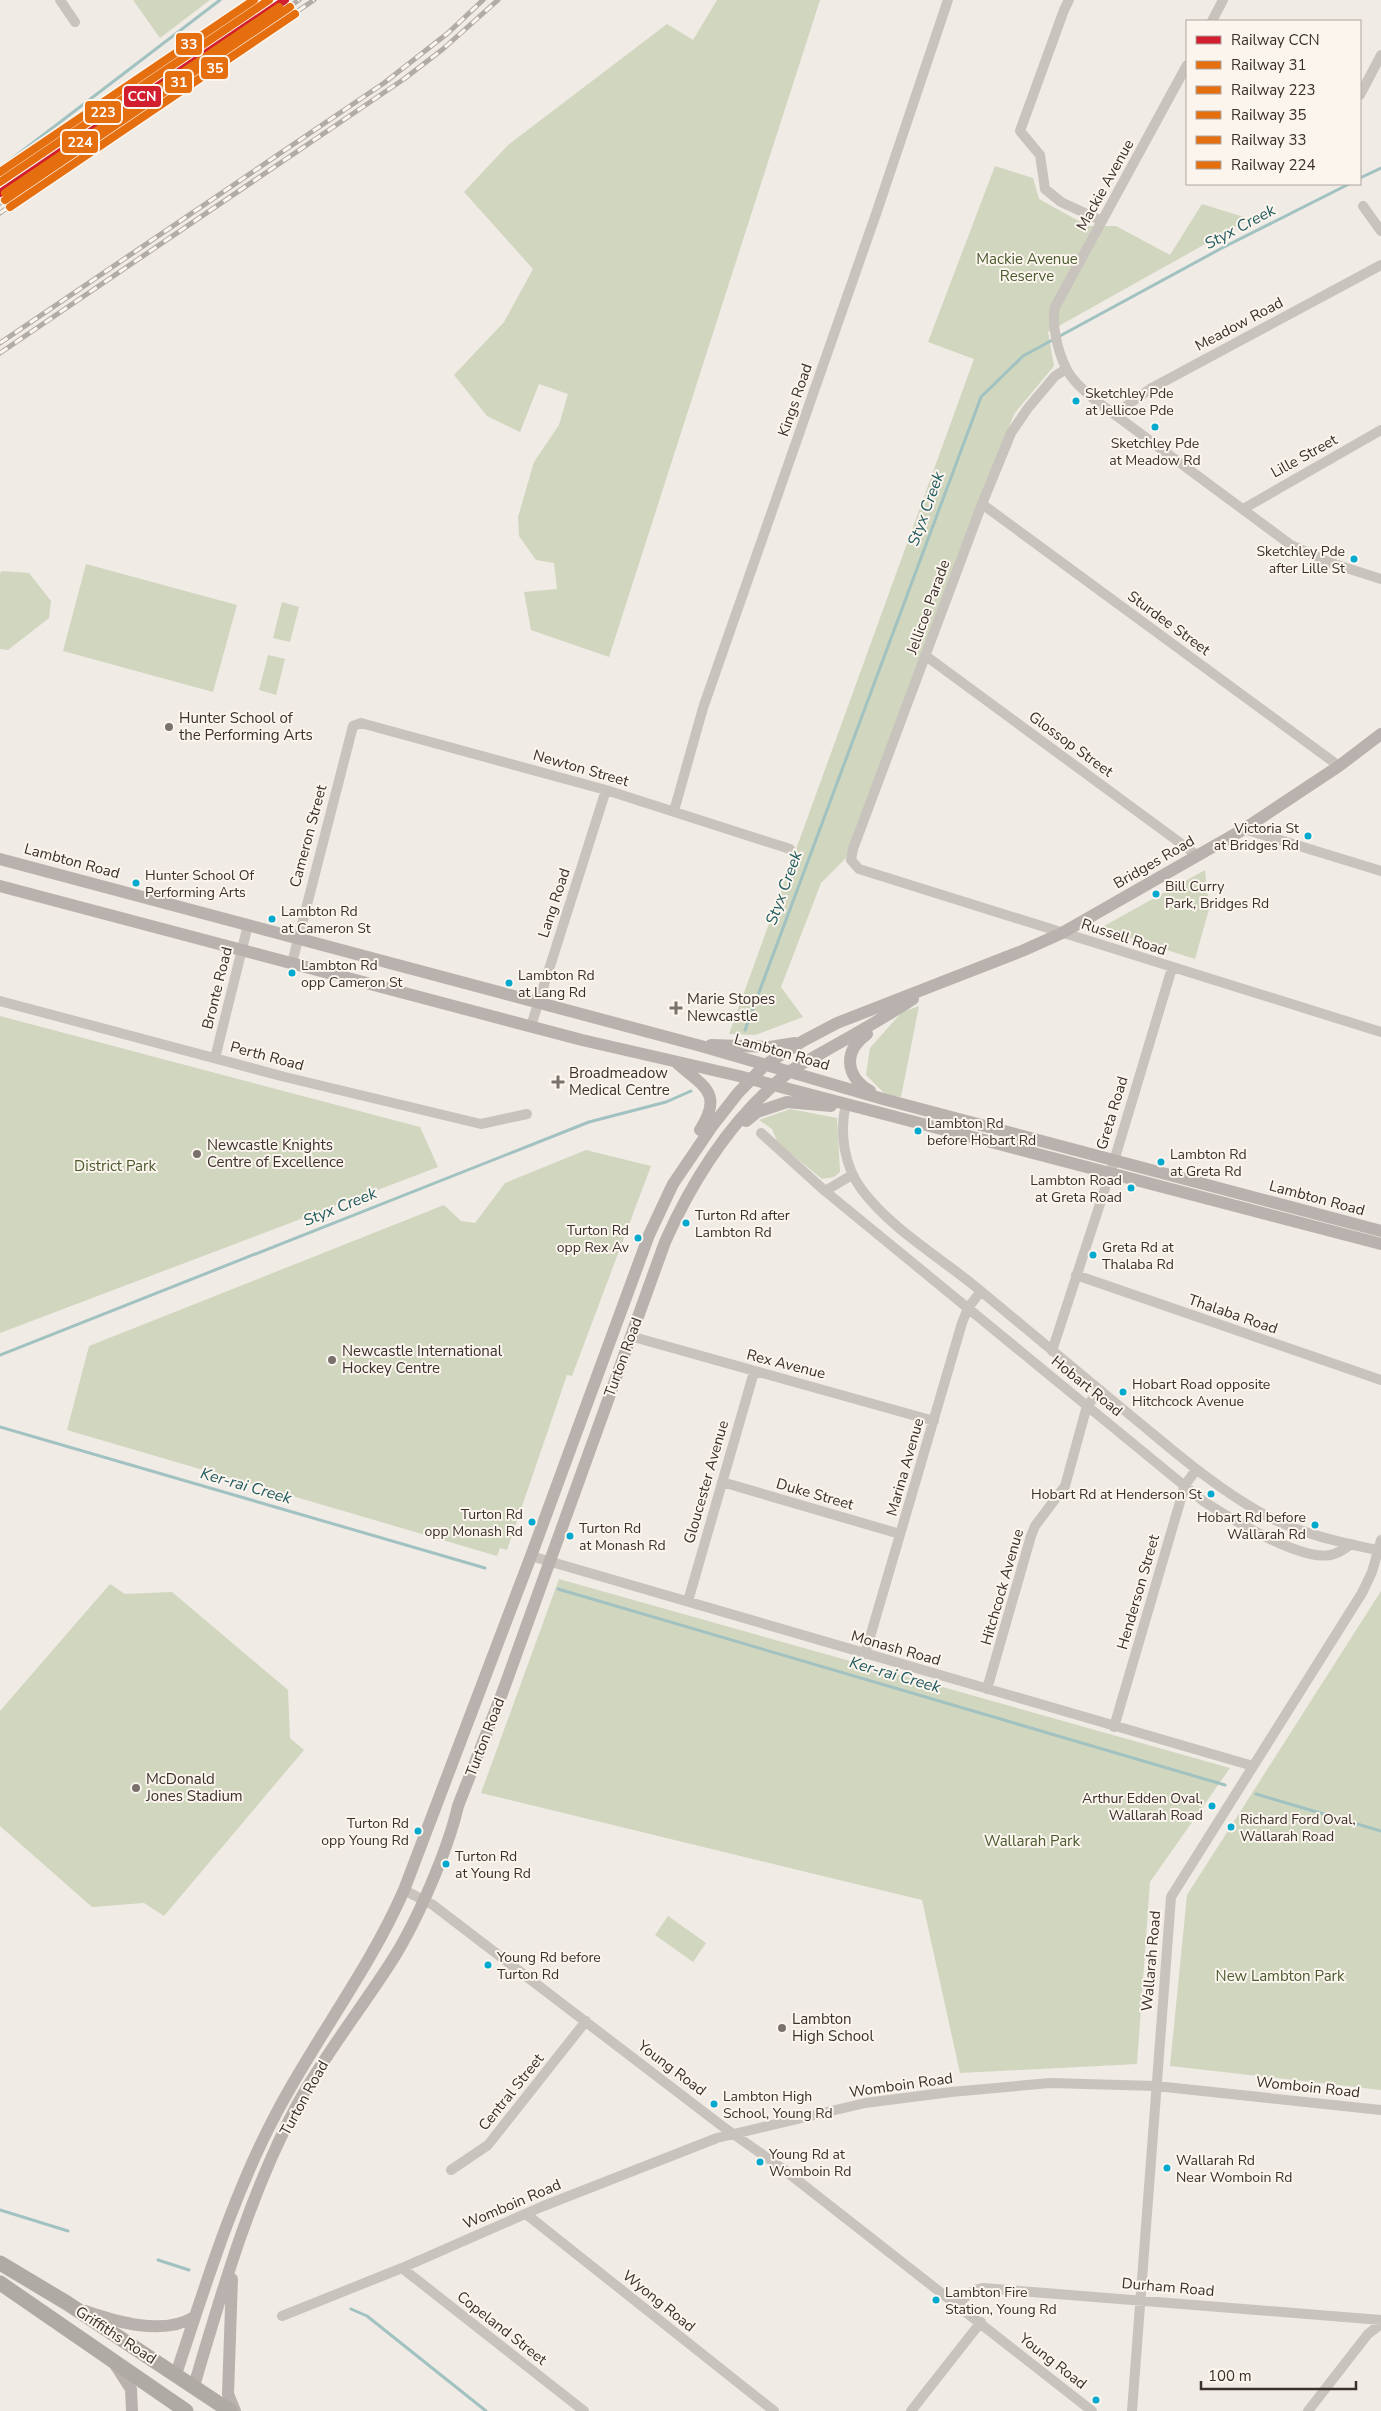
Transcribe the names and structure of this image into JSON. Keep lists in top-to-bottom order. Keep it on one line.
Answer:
{"streets":{"highway":["Turton Road","Griffiths Road"],"main road":["Lambton Road","Bridges Road"],"street":["Mackie Avenue","Meadow Road","Kings Road","Lille Street","Jellicoe Parade","Sturdee Street","Glossop Street","Newton Street","Cameron Street","Lang Road","Russell Road","Bronte Road","Perth Road","Greta Road","Thalaba Road","Rex Avenue","Hobart Road","Marina Avenue","Gloucester Avenue","Duke Street","Hitchcock Avenue","Henderson Street","Monash Road","Wallarah Road","Young Road","Womboin Road","Central Street","Durham Road","Wyong Road","Copeland Street"]},"crossings":[["Mackie Avenue","Jellicoe Parade"],["Kings Road","Newton Street"],["Jellicoe Parade","Sturdee Street"],["Jellicoe Parade","Glossop Street"],["Jellicoe Parade","Russell Road"],["Sturdee Street","Bridges Road"],["Glossop Street","Bridges Road"],["Newton Street","Cameron Street"],["Newton Street","Lang Road"],["Cameron Street","Lambton Road"],["Lambton Road","Bridges Road"],["Lambton Road","Lang Road"],["Lambton Road","Bronte Road"],["Lambton Road","Greta Road"],["Lambton Road","Turton Road"],["Lambton Road","Hobart Road"],["Bridges Road","Russell Road"],["Bridges Road","Turton Road"],["Russell Road","Greta Road"],["Bronte Road","Perth Road"],["Greta Road","Thalaba Road"],["Greta Road","Hobart Road"],["Turton Road","Rex Avenue"],["Turton Road","Monash Road"],["Turton Road","Young Road"],["Turton Road","Griffiths Road"],["Rex Avenue","Marina Avenue"],["Rex Avenue","Gloucester Avenue"],["Hobart Road","Marina Avenue"],["Hobart Road","Hitchcock Avenue"],["Hobart Road","Henderson Street"],["Hobart Road","Wallarah Road"],["Marina Avenue","Duke Street"],["Marina Avenue","Monash Road"],["Gloucester Avenue","Duke Street"],["Gloucester Avenue","Monash Road"],["Hitchcock Avenue","Monash Road"],["Henderson Street","Monash Road"],["Monash Road","Wallarah Road"],["Wallarah Road","Womboin Road"],["Wallarah Road","Durham Road"],["Young Road","Womboin Road"],["Young Road","Central Street"],["Young Road","Durham Road"],["Womboin Road","Wyong Road"],["Womboin Road","Copeland Street"]],"water":["Styx Creek","Ker-rai Creek"],"parks":["Mackie Avenue Reserve","District Park","Wallarah Park","New Lambton Park"],"places":{"other":["Sketchley Pde at Jellicoe Pde","Sketchley Pde at Meadow Rd","Sketchley Pde after Lille St","Hunter School of the Performing Arts","Victoria St at Bridges Rd","Hunter School Of Performing Arts","Bill Curry Park, Bridges Rd","Lambton Rd at Cameron St","Lambton Rd opp Cameron St","Lambton Rd at Lang Rd","Lambton Rd before Hobart Rd","Newcastle Knights Centre of Excellence","Lambton Rd at Greta Rd","Lambton Road at Greta Road","Turton Rd after Lambton Rd","Turton Rd opp Rex Av","Greta Rd at Thalaba Rd","Newcastle International Hockey Centre","Hobart Road opposite Hitchcock Avenue","Hobart Rd at Henderson St","Turton Rd opp Monash Rd","Hobart Rd before Wallarah Rd","Turton Rd at Monash Rd","McDonald Jones Stadium","Arthur Edden Oval, Wallarah Road","Richard Ford Oval, Wallarah Road","Turton Rd opp Young Rd","Turton Rd at Young Rd","Young Rd before Turton Rd","Lambton High School","Lambton High School, Young Rd","Young Rd at Womboin Rd","Wallarah Rd Near Womboin Rd","Lambton Fire Station, Young Rd"],"health":["Marie Stopes Newcastle","Broadmeadow Medical Centre"]},"lines":["rail line CCN","rail line 223","rail line 33","rail line 31","rail line 224","rail line 35"],"legend":["Railway CCN","Railway 31","Railway 223","Railway 35","Railway 33","Railway 224"],"scale_bar":"100 m"}
